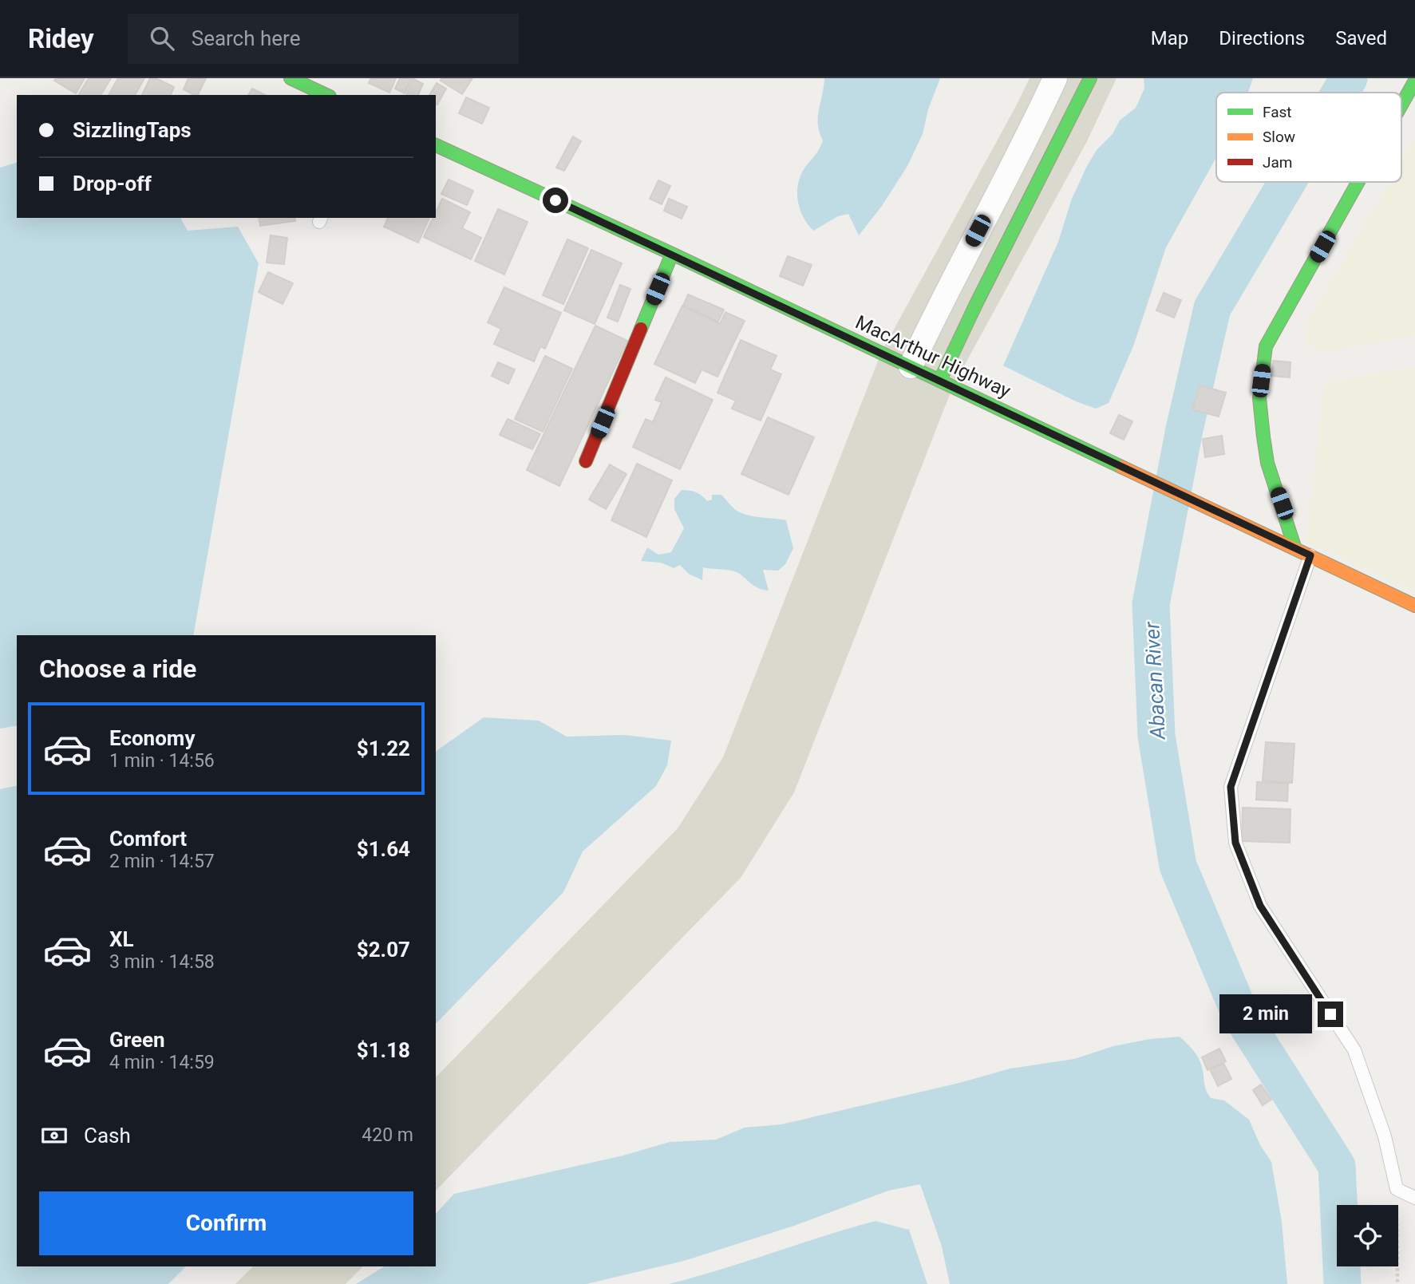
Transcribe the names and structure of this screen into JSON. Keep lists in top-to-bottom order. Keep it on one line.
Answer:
{"streets":{"main road":["MacArthur Highway"]},"water":["Abacan River"],"legend":["Fast","Slow","Jam"],"page":{"header":"Ridey","search":"Search here","nav":["Map","Directions","Saved"],"banner":["SizzlingTaps","Drop-off"],"heading":"Choose a ride","list":[{"name":"Economy","note":"1 min · 14:56","value":"$1.22"},{"name":"Comfort","note":"2 min · 14:57","value":"$1.64"},{"name":"XL","note":"3 min · 14:58","value":"$2.07"},{"name":"Green","note":"4 min · 14:59","value":"$1.18"}],"bubble":"2 min","pay":["Cash","420 m"],"buttons":"Confirm"}}
